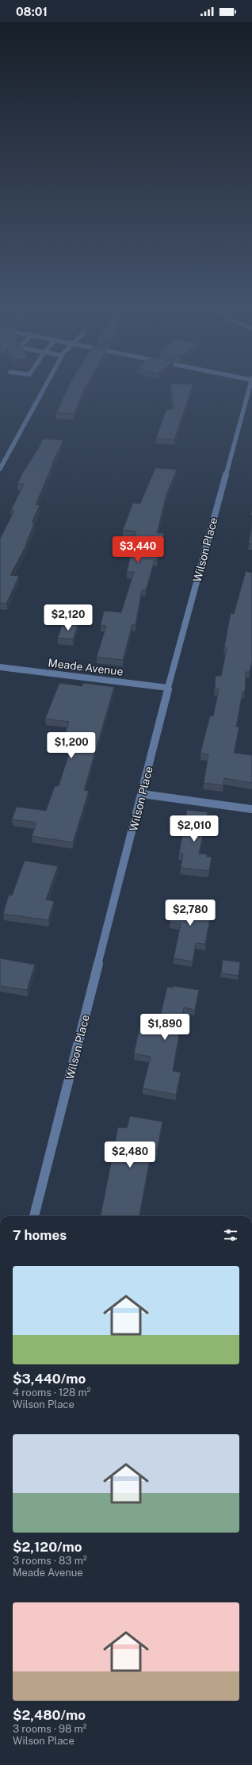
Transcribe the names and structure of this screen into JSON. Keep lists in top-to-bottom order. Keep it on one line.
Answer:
{"streets":{"street":["Wilson Place","Meade Avenue"]},"crossings":[["Wilson Place","Meade Avenue"]],"page":{"status":"08:01","price":["$3,440","$2,120","$1,200","$2,010","$2,780","$1,890","$2,480"],"heading":"7 homes","list":[{"name":"$3,440/mo","note":"4 rooms · 128 m² · Wilson Place"},{"name":"$2,120/mo","note":"3 rooms · 83 m² · Meade Avenue"},{"name":"$2,480/mo","note":"3 rooms · 98 m² · Wilson Place"}]}}
